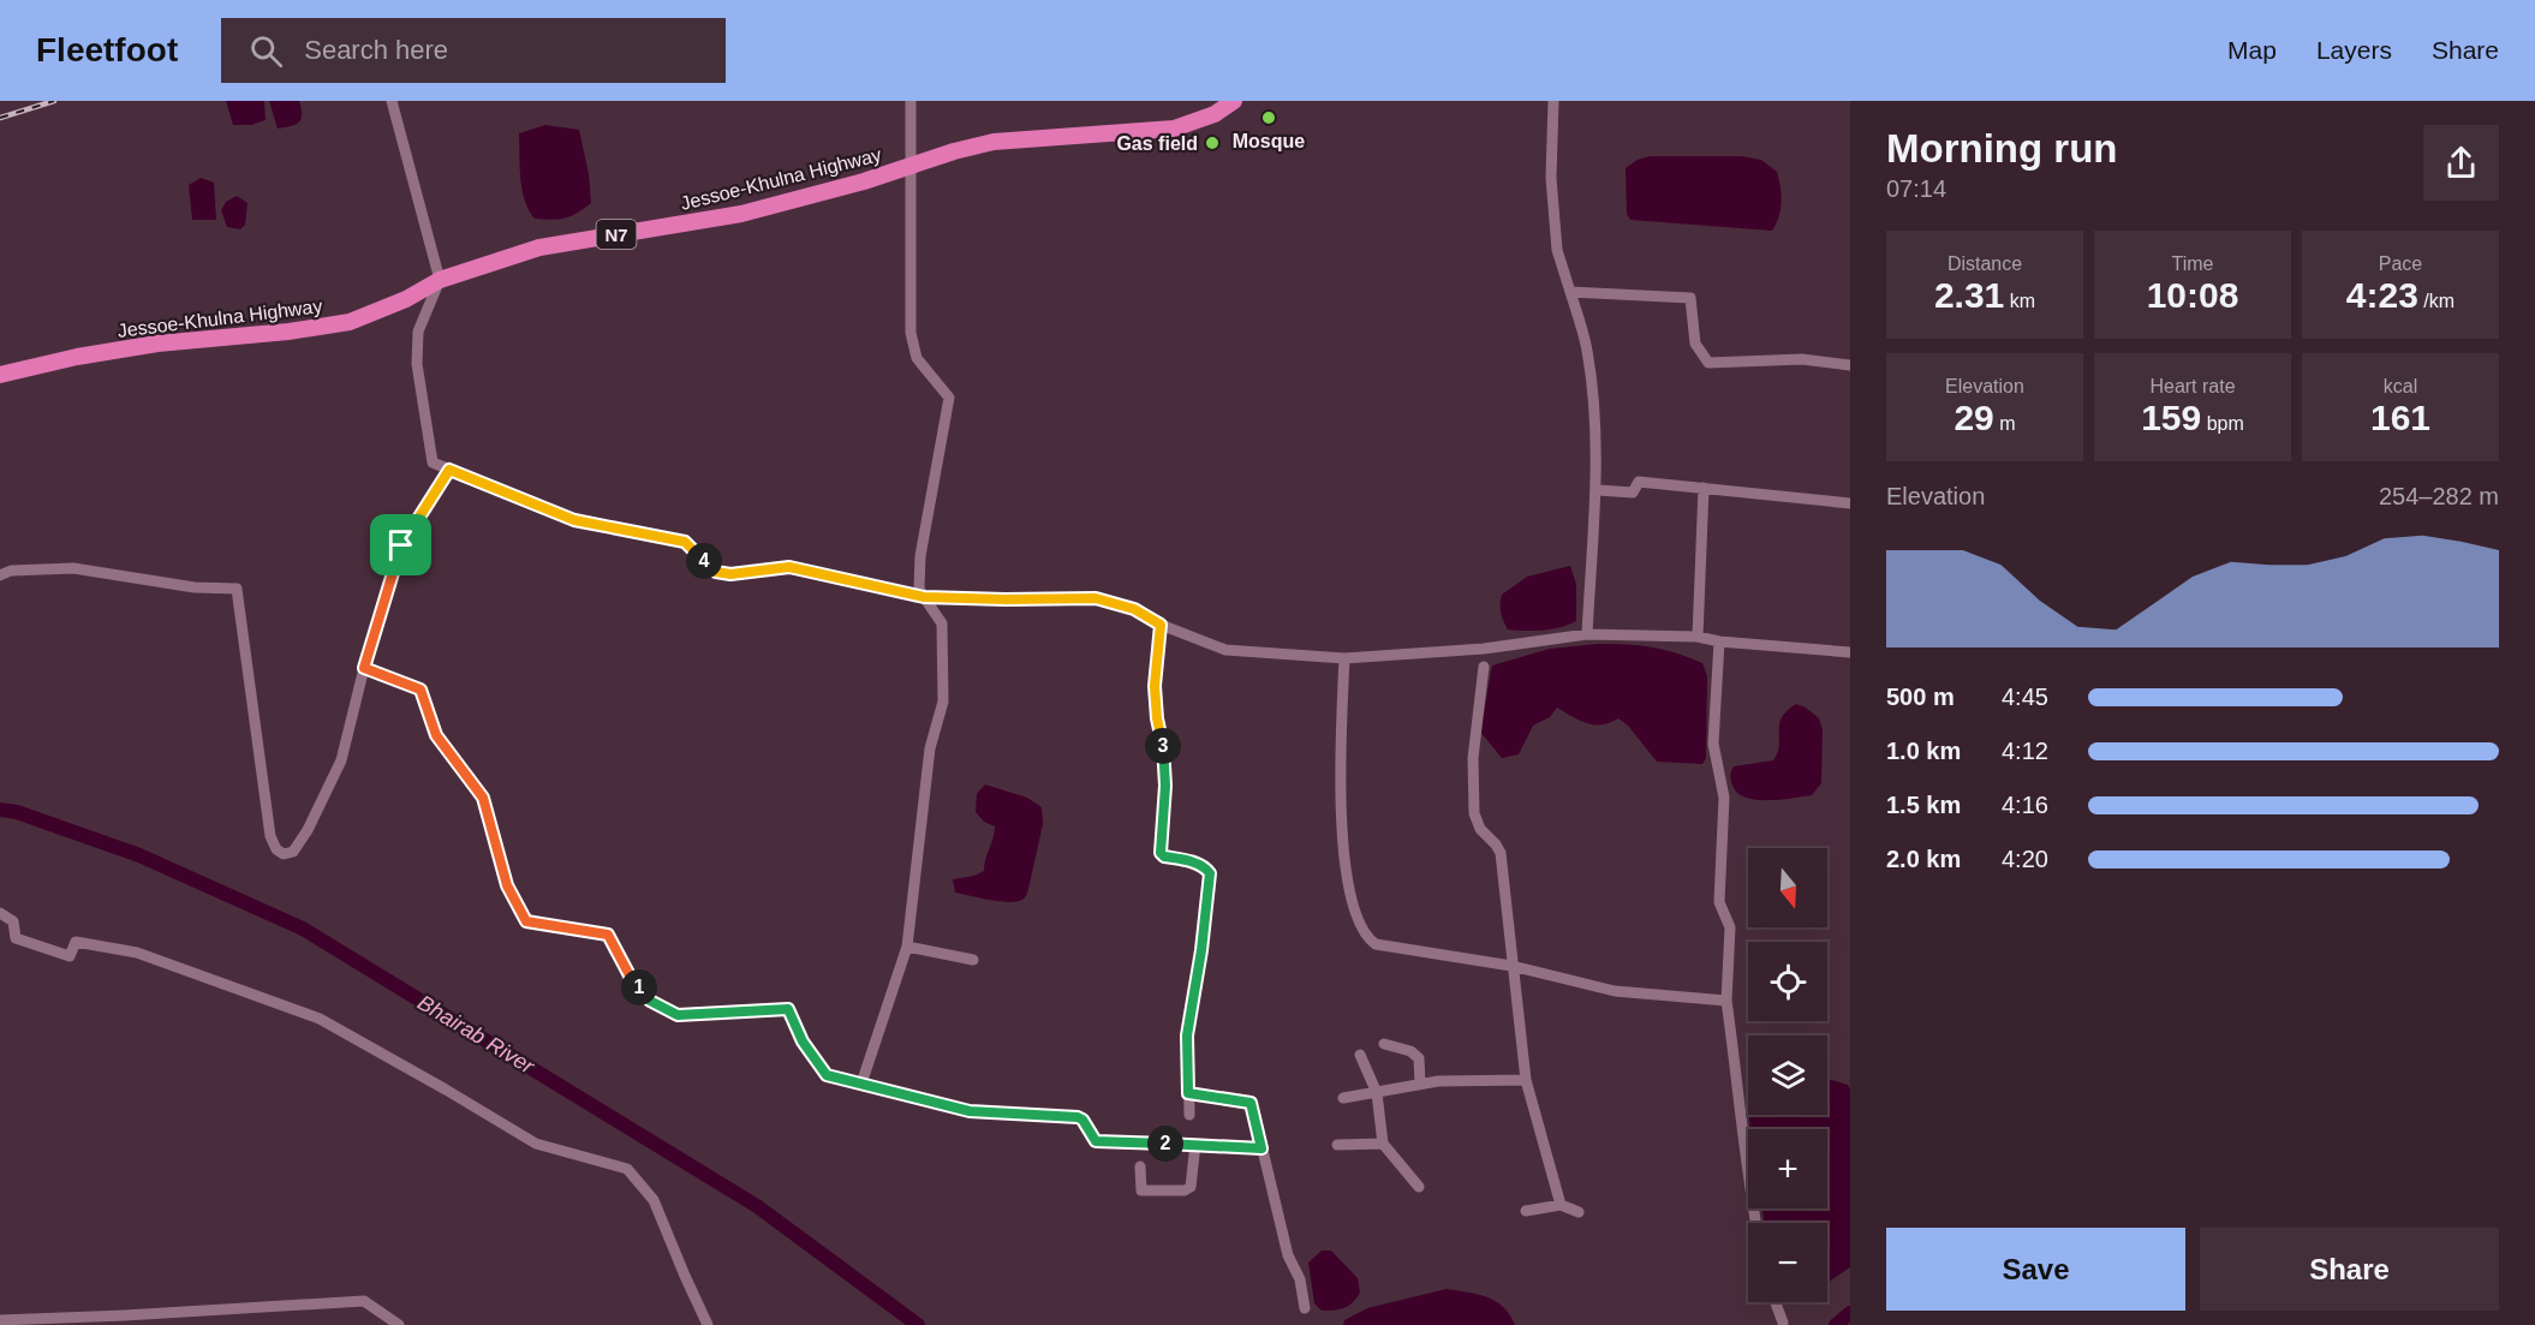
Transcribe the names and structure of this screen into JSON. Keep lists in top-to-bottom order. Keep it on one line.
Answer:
{"streets":{"highway":["Jessoe-Khulna Highway","N7"]},"water":["Bhairab River"],"places":["Mosque","Gas field"],"north":"bottom","page":{"header":"Fleetfoot","search":"Search here","nav":["Map","Layers","Share"],"heading":["Morning run","07:14"],"stats":[["Distance","2.31 km"],["Time","10:08"],["Pace","4:23 /km"],["Elevation","29 m"],["Heart rate","159 bpm"],["kcal","161"]],"chart":["Elevation","254–282 m"],"pins":["4","3","1","2"],"list":[{"name":"500 m","note":"4:45"},{"name":"1.0 km","note":"4:12"},{"name":"1.5 km","note":"4:16"},{"name":"2.0 km","note":"4:20"}],"map_buttons":["+","−"],"buttons":["Save","Share"]}}
